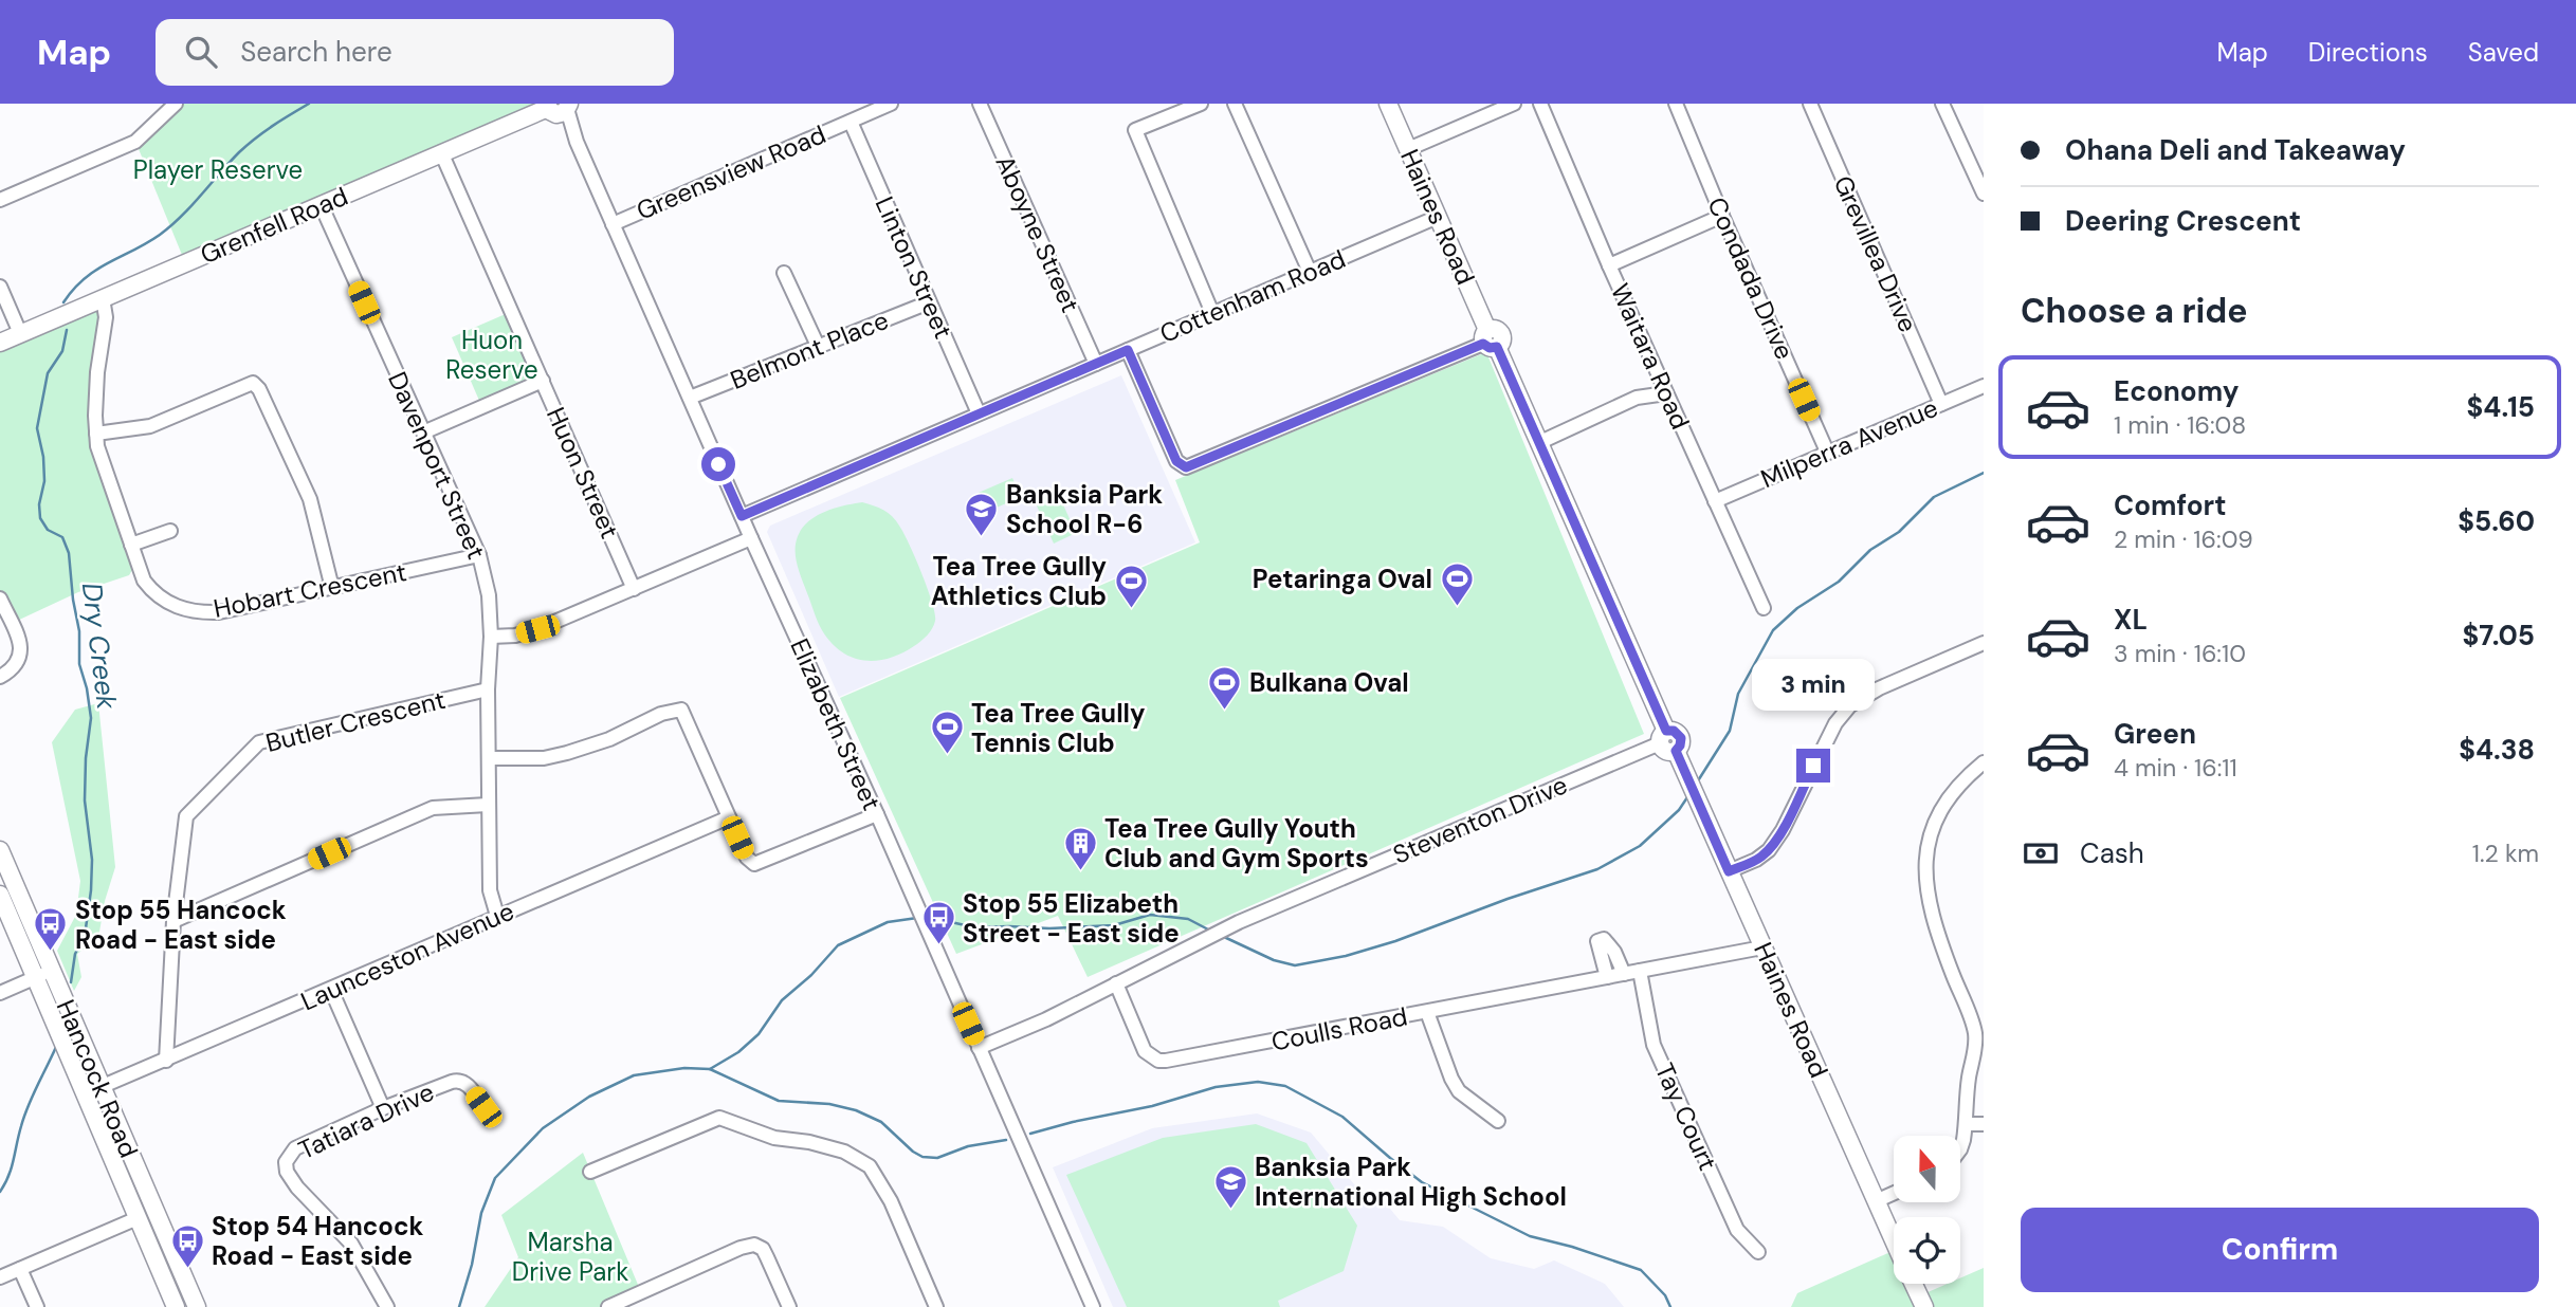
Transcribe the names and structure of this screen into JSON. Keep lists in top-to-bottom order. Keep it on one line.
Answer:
{"streets":{"main road":["Haines Road","Grenfell Road","Hancock Road"],"street":["Greensview Road","Aboyne Street","Grevillea Drive","Linton Street","Condada Drive","Cottenham Road","Belmont Place","Waitara Road","Milperra Avenue","Davenport Street","Huon Street","Hobart Crescent","Butler Crescent","Elizabeth Street","Steventon Drive","Launceston Avenue","Coulls Road","Tay Court","Tatiara Drive"]},"crossings":[["Greensview Road","Linton Street"],["Greensview Road","Elizabeth Street"],["Haines Road","Cottenham Road"],["Haines Road","Steventon Drive"],["Haines Road","Coulls Road"],["Grenfell Road","Davenport Street"],["Grenfell Road","Huon Street"],["Grenfell Road","Hobart Crescent"],["Grenfell Road","Elizabeth Street"],["Aboyne Street","Cottenham Road"],["Grevillea Drive","Milperra Avenue"],["Linton Street","Cottenham Road"],["Linton Street","Belmont Place"],["Condada Drive","Milperra Avenue"],["Cottenham Road","Elizabeth Street"],["Belmont Place","Elizabeth Street"],["Waitara Road","Milperra Avenue"],["Davenport Street","Hobart Crescent"],["Davenport Street","Butler Crescent"],["Davenport Street","Launceston Avenue"],["Butler Crescent","Launceston Avenue"],["Elizabeth Street","Steventon Drive"],["Steventon Drive","Coulls Road"],["Launceston Avenue","Hancock Road"],["Coulls Road","Tay Court"]],"water":["Dry Creek"],"parks":["Player Reserve","Huon Reserve","Marsha Drive Park"],"places":{"school or university":["Banksia Park School R-6","Banksia Park International High School"],"sports":["Petaringa Oval","Tea Tree Gully Athletics Club","Bulkana Oval","Tea Tree Gully Tennis Club"],"building":["Tea Tree Gully Youth Club and Gym Sports"],"bus stop":["Stop 55 Elizabeth Street - East side","Stop 55 Hancock Road - East side","Stop 54 Hancock Road - East side"]},"north":"top","page":{"header":"Map","search":"Search here","nav":["Map","Directions","Saved"],"banner":["Ohana Deli and Takeaway","Deering Crescent"],"heading":"Choose a ride","list":[{"name":"Economy","note":"1 min · 16:08","value":"$4.15"},{"name":"Comfort","note":"2 min · 16:09","value":"$5.60"},{"name":"XL","note":"3 min · 16:10","value":"$7.05"},{"name":"Green","note":"4 min · 16:11","value":"$4.38"}],"bubble":"3 min","pay":["Cash","1.2 km"],"buttons":"Confirm"}}
